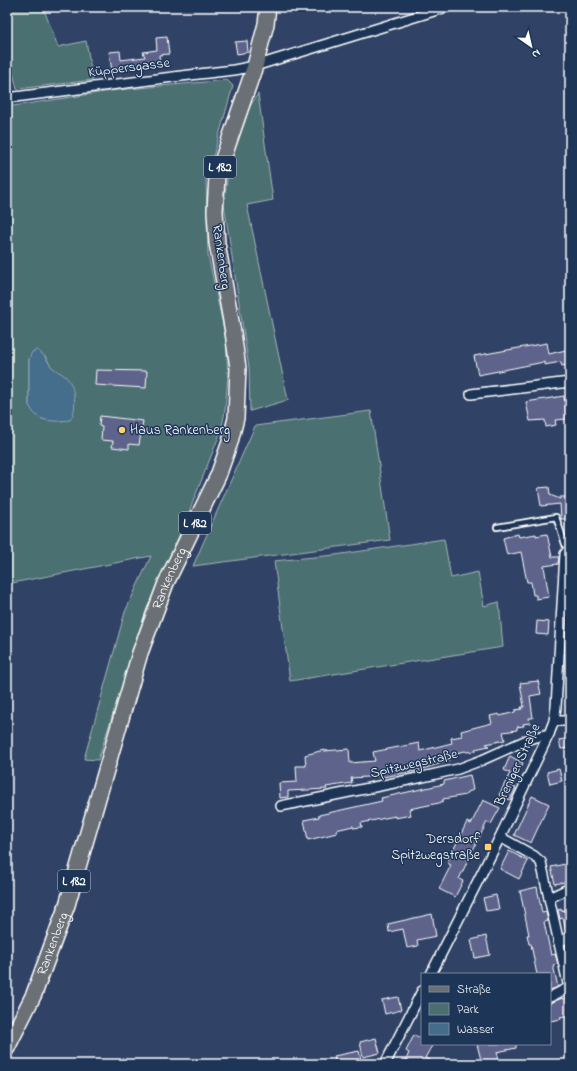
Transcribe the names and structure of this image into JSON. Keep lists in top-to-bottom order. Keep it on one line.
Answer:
{"streets":{"main road":["L 182","Rankenberg"],"street":["Küppersgasse","Spitzwegstraße","Breniger Straße"]},"crossings":[["Küppersgasse","Rankenberg"],["Spitzwegstraße","Breniger Straße"]],"places":{"other":["Haus Rankenberg"],"transit":["Dersdorf Spitzwegstraße"]},"legend":["Straße","Park","Wasser"],"north":"bottom right"}
